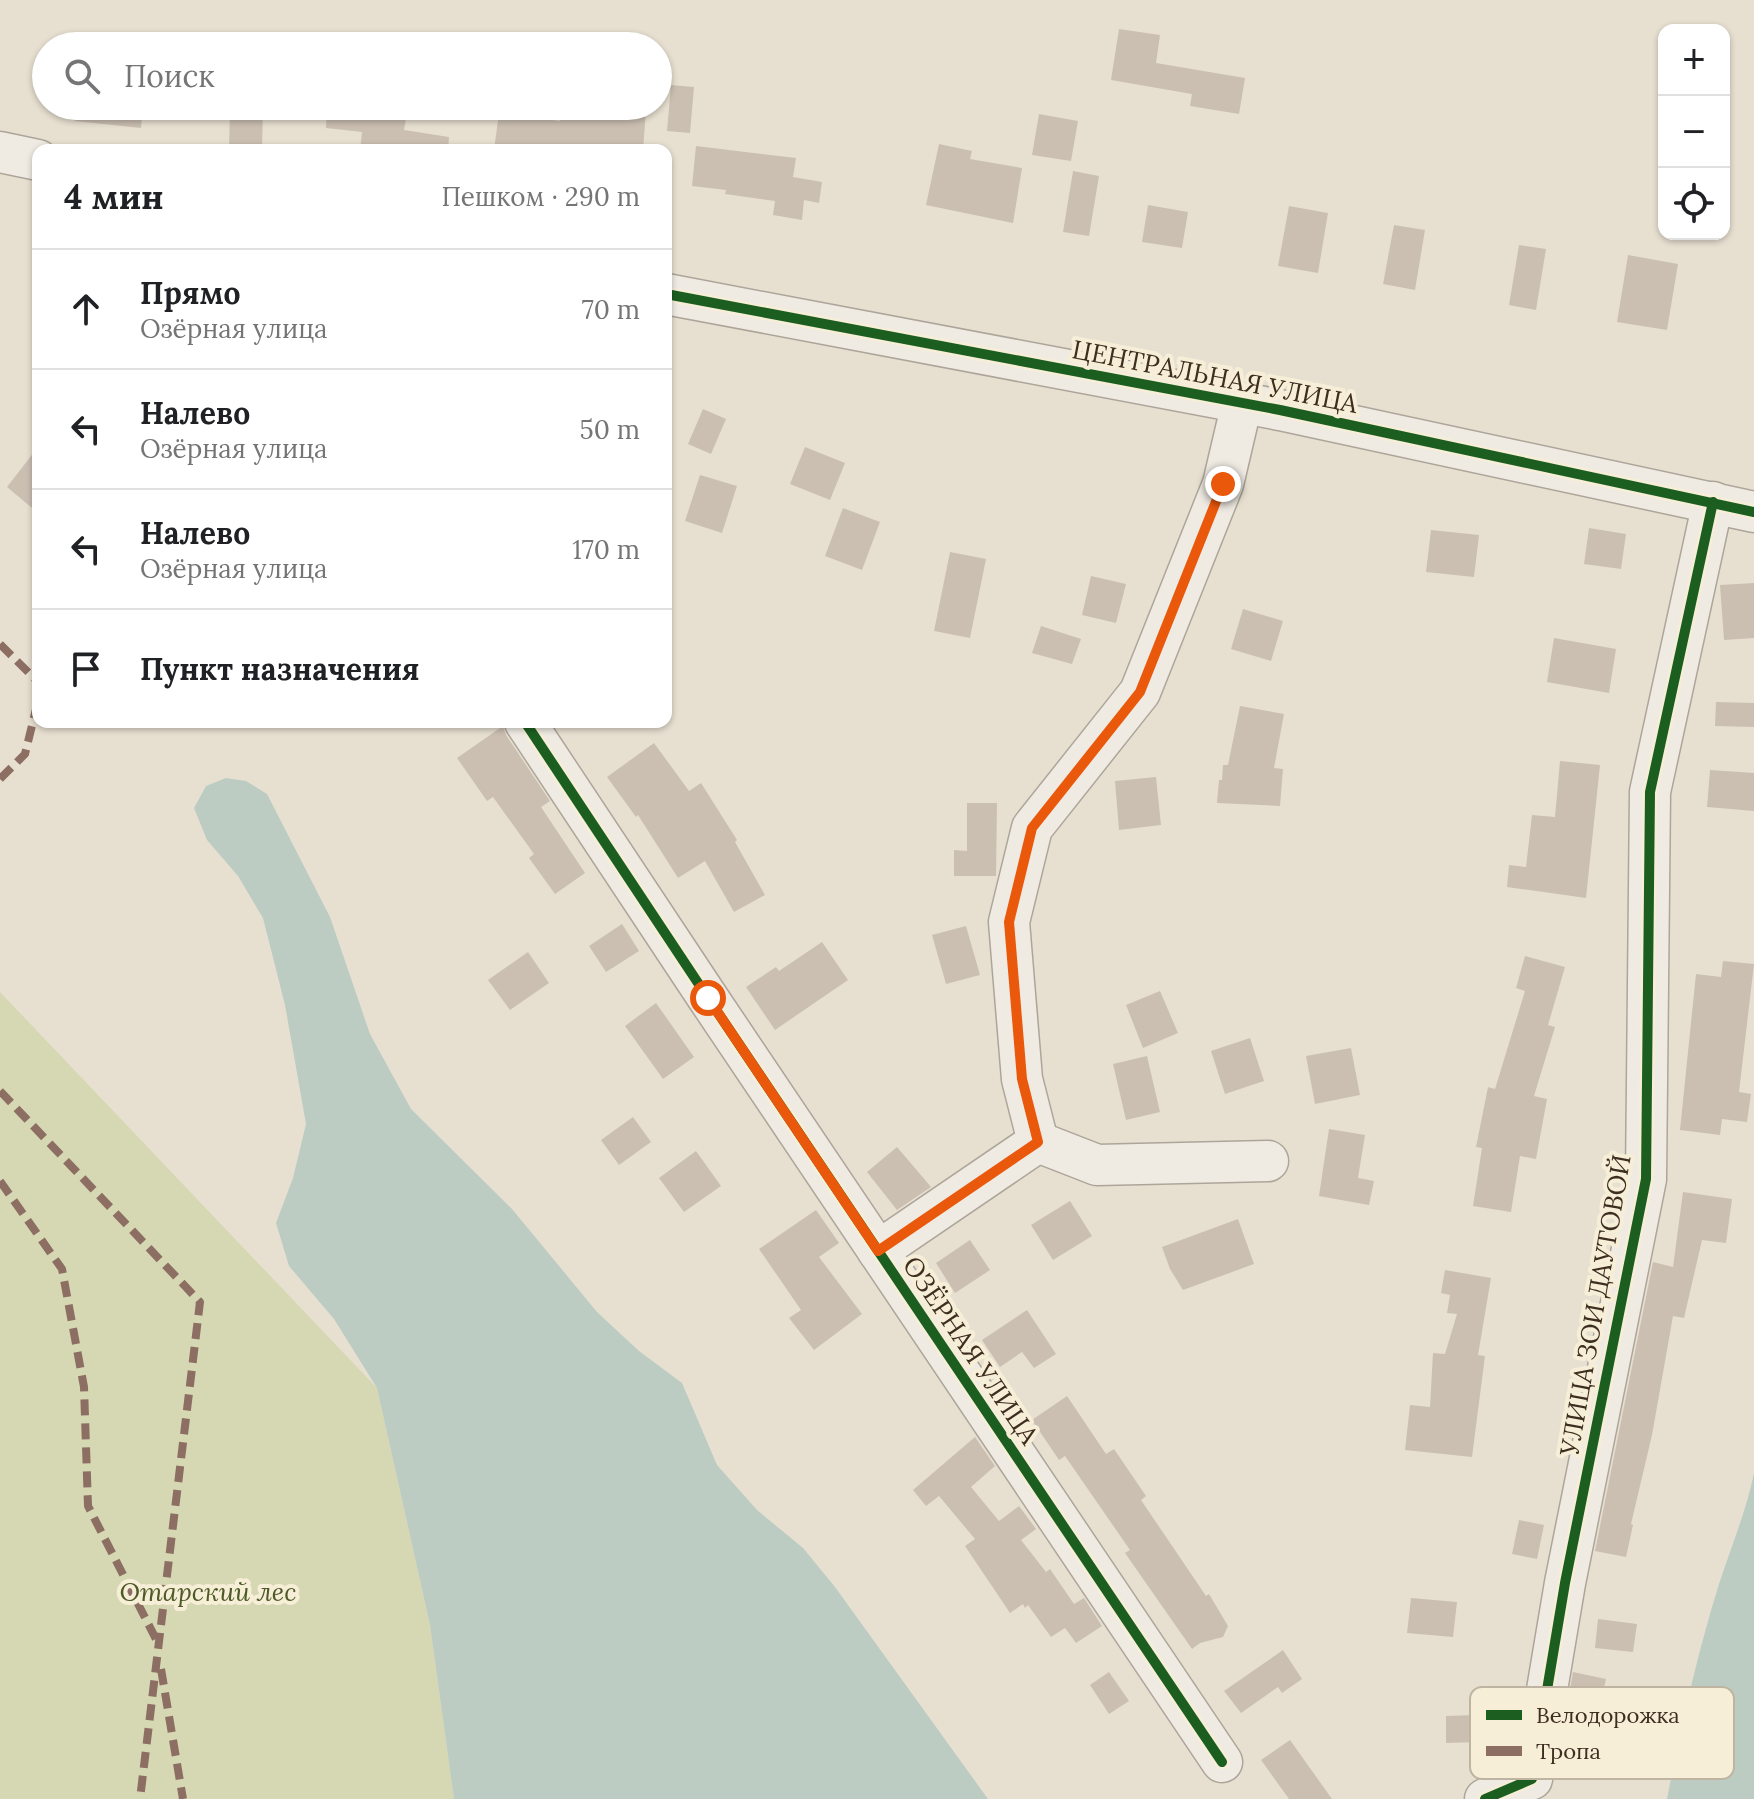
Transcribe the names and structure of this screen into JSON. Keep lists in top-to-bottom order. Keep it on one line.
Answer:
{"streets":{"street":["ЦЕНТРАЛЬНАЯ УЛИЦА","УЛИЦА ЗОИ ДАУТОВОЙ","ОЗЁРНАЯ УЛИЦА"]},"crossings":[["ЦЕНТРАЛЬНАЯ УЛИЦА","УЛИЦА ЗОИ ДАУТОВОЙ"]],"parks":["Отарский лес"],"legend":["Велодорожка","Тропа"],"page":{"map_buttons":["+","−"],"search":"Поиск","heading":["4 мин","Пешком · 290 m"],"list":[["Прямо","Озёрная улица","70 m"],["Налево","Озёрная улица","50 m"],["Налево","Озёрная улица","170 m"],"Пункт назначения"]}}
